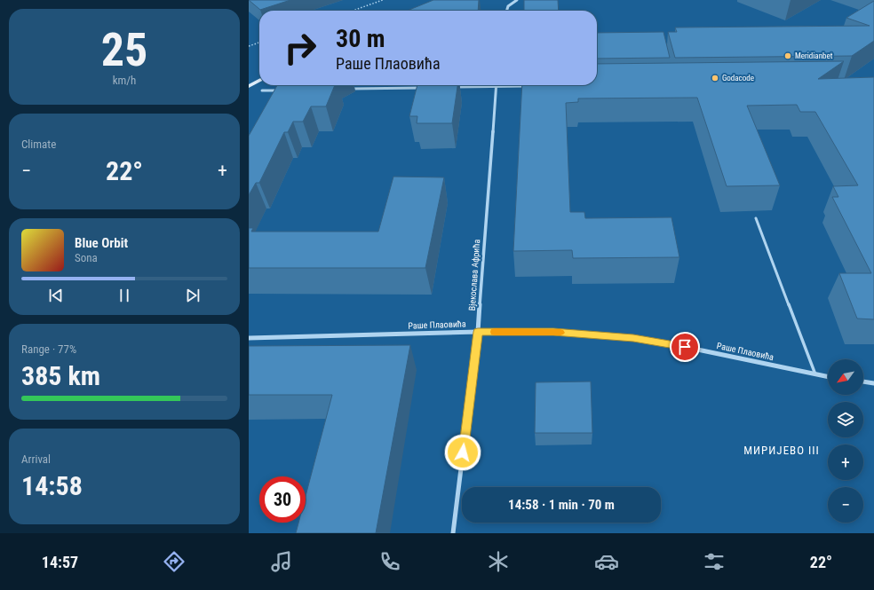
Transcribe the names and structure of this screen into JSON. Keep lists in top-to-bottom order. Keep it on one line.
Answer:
{"streets":{"street":["Вјекослава Афрића","Раше Плаовића"]},"crossings":[["Вјекослава Афрића","Раше Плаовића"]],"districts":["МИРИЈЕВО III"],"places":["Meridianbet","Godacode"],"north":"bottom left","page":{"tile":[["25","km/h"],"Climate",["Range · 77%","385 km"],["Arrival","14:58"]],"turn":["30 m","Раше Плаовића"],"heat":["−","22°","+"],"song":["Blue Orbit","Sona"],"map_buttons":["+","−"],"limit":"30","trip":"14:58 · 1 min · 70 m","tabs":["14:57","22°"]}}
